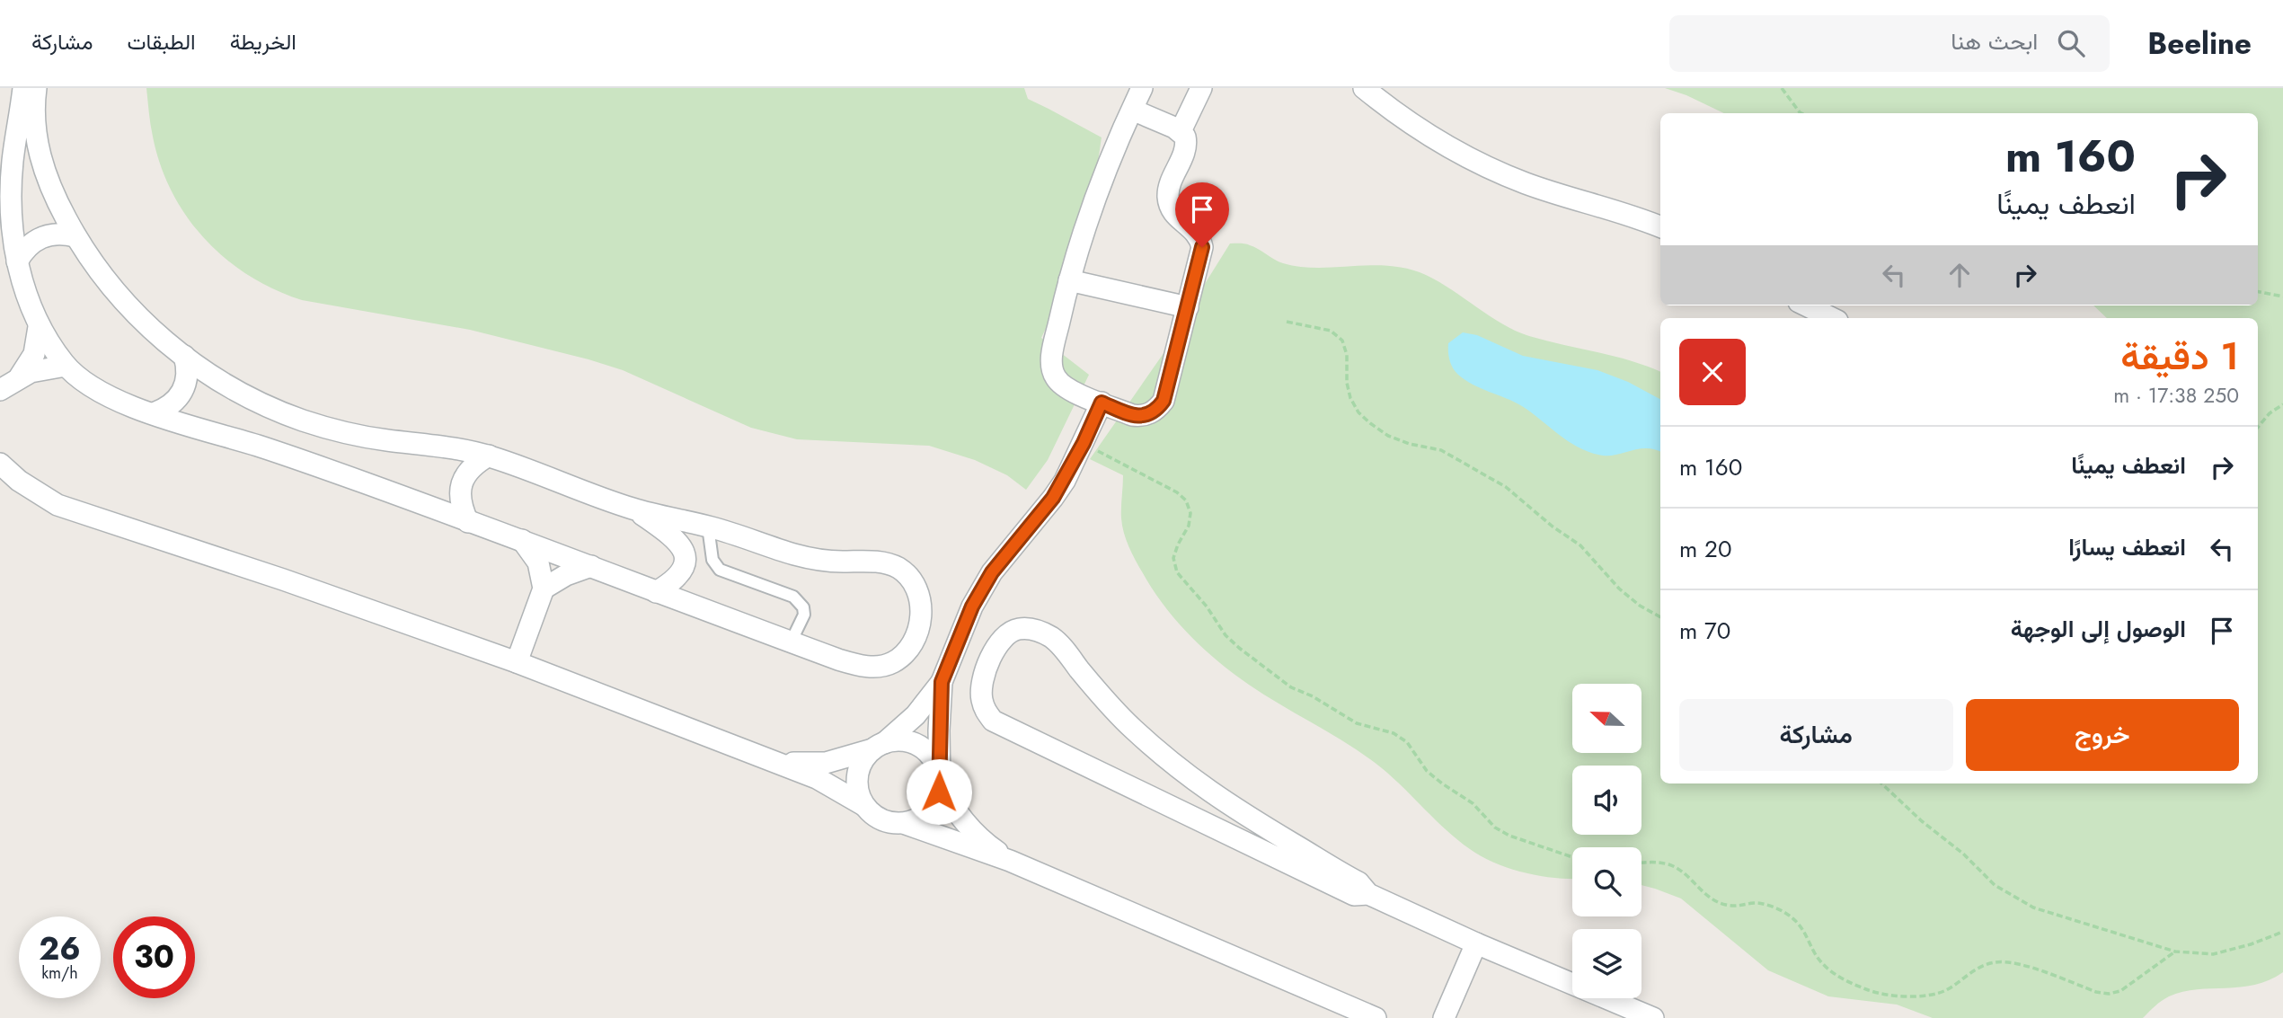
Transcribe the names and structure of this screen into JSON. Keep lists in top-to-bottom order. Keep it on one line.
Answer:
{"north":"left","page":{"header":"Beeline","search":"ابحث هنا","nav":["الخريطة","الطبقات","مشاركة"],"turn":["160 m","انعطف يمينًا"],"heading":["1 دقيقة","250 m · 17:38"],"list":[{"name":"انعطف يمينًا","value":"160 m"},{"name":"انعطف يسارًا","value":"20 m"},{"name":"الوصول إلى الوجهة","value":"70 m"}],"buttons":["خروج","مشاركة"],"speed":"26 km/h","limit":"30"}}
